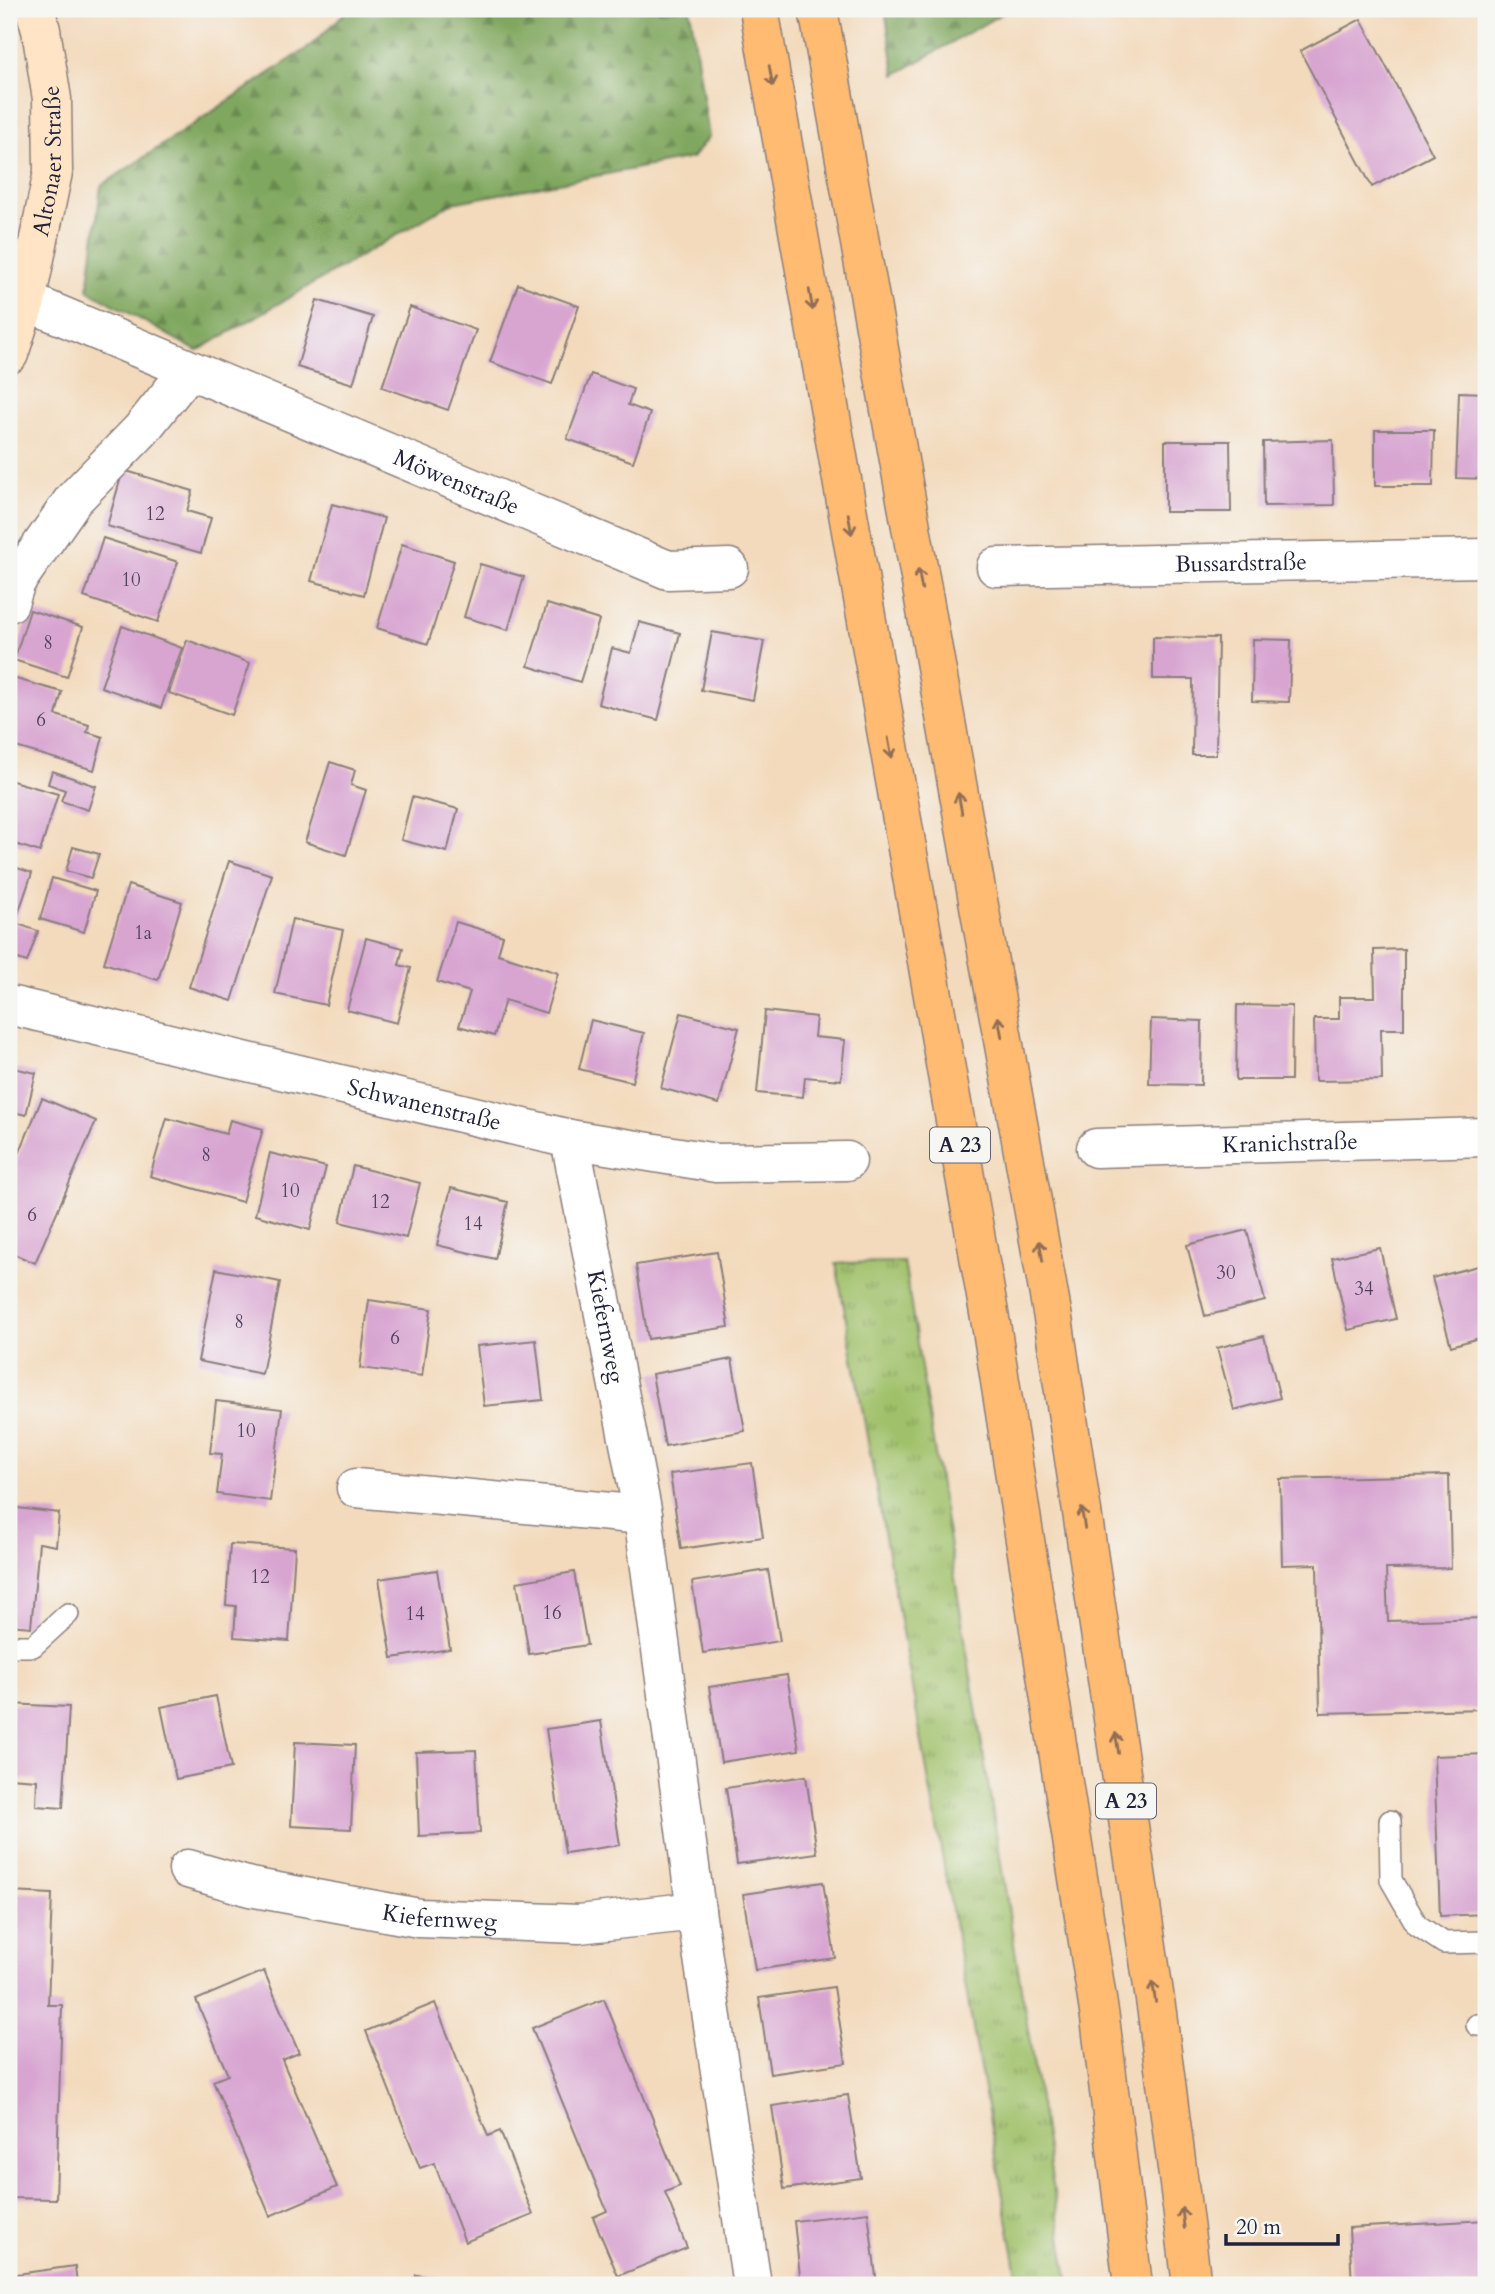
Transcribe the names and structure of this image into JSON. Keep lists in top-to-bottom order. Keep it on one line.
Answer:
{"streets":{"highway":["A 23"],"main road":["Altonaer Straße"],"street":["Möwenstraße","Bussardstraße","Schwanenstraße","Kranichstraße","Kiefernweg"]},"crossings":[["Altonaer Straße","Möwenstraße"],["Schwanenstraße","Kiefernweg"]],"house_numbers":["12","10","8","6","1a","8","10","12","6","14","30","34","8","6","10","12","16","14"],"scale_bar":"20 m"}
